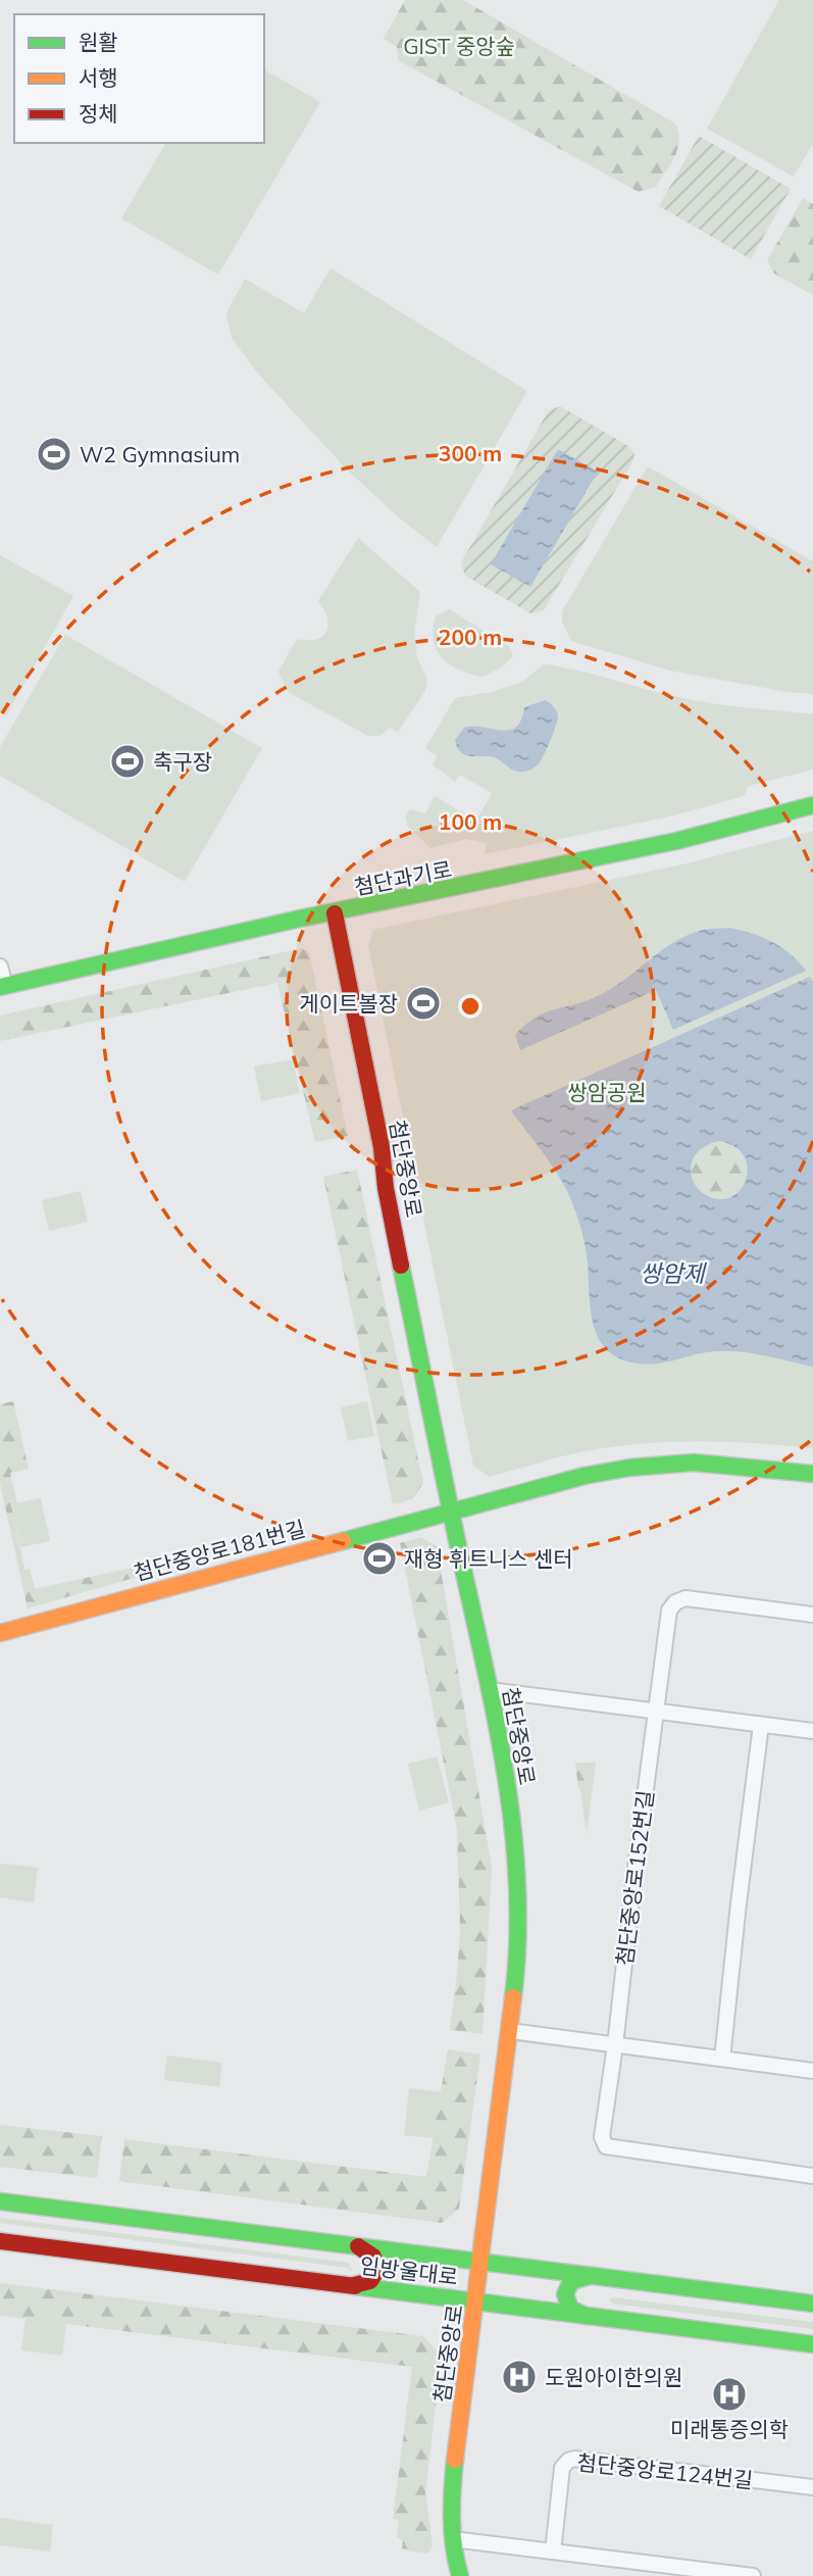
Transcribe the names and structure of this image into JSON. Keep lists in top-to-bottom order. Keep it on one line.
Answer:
{"streets":{"main road":["첨단과기로","첨단중앙로","첨단중앙로181번길","임방울대로"],"street":["첨단중앙로152번길","첨단중앙로124번길"]},"crossings":[["첨단과기로","첨단중앙로"],["첨단중앙로","첨단중앙로181번길"],["첨단중앙로","임방울대로"]],"water":["쌍암제"],"parks":["GIST 중앙숲","쌍암공원"],"places":{"sports":["W2 Gymnasium","축구장","게이트볼장","재형 휘트니스 센터"],"hospital":["도원아이한의원","미래통증의학"]},"legend":["원활","서행","정체"],"rings":["300 m","200 m","100 m"]}
